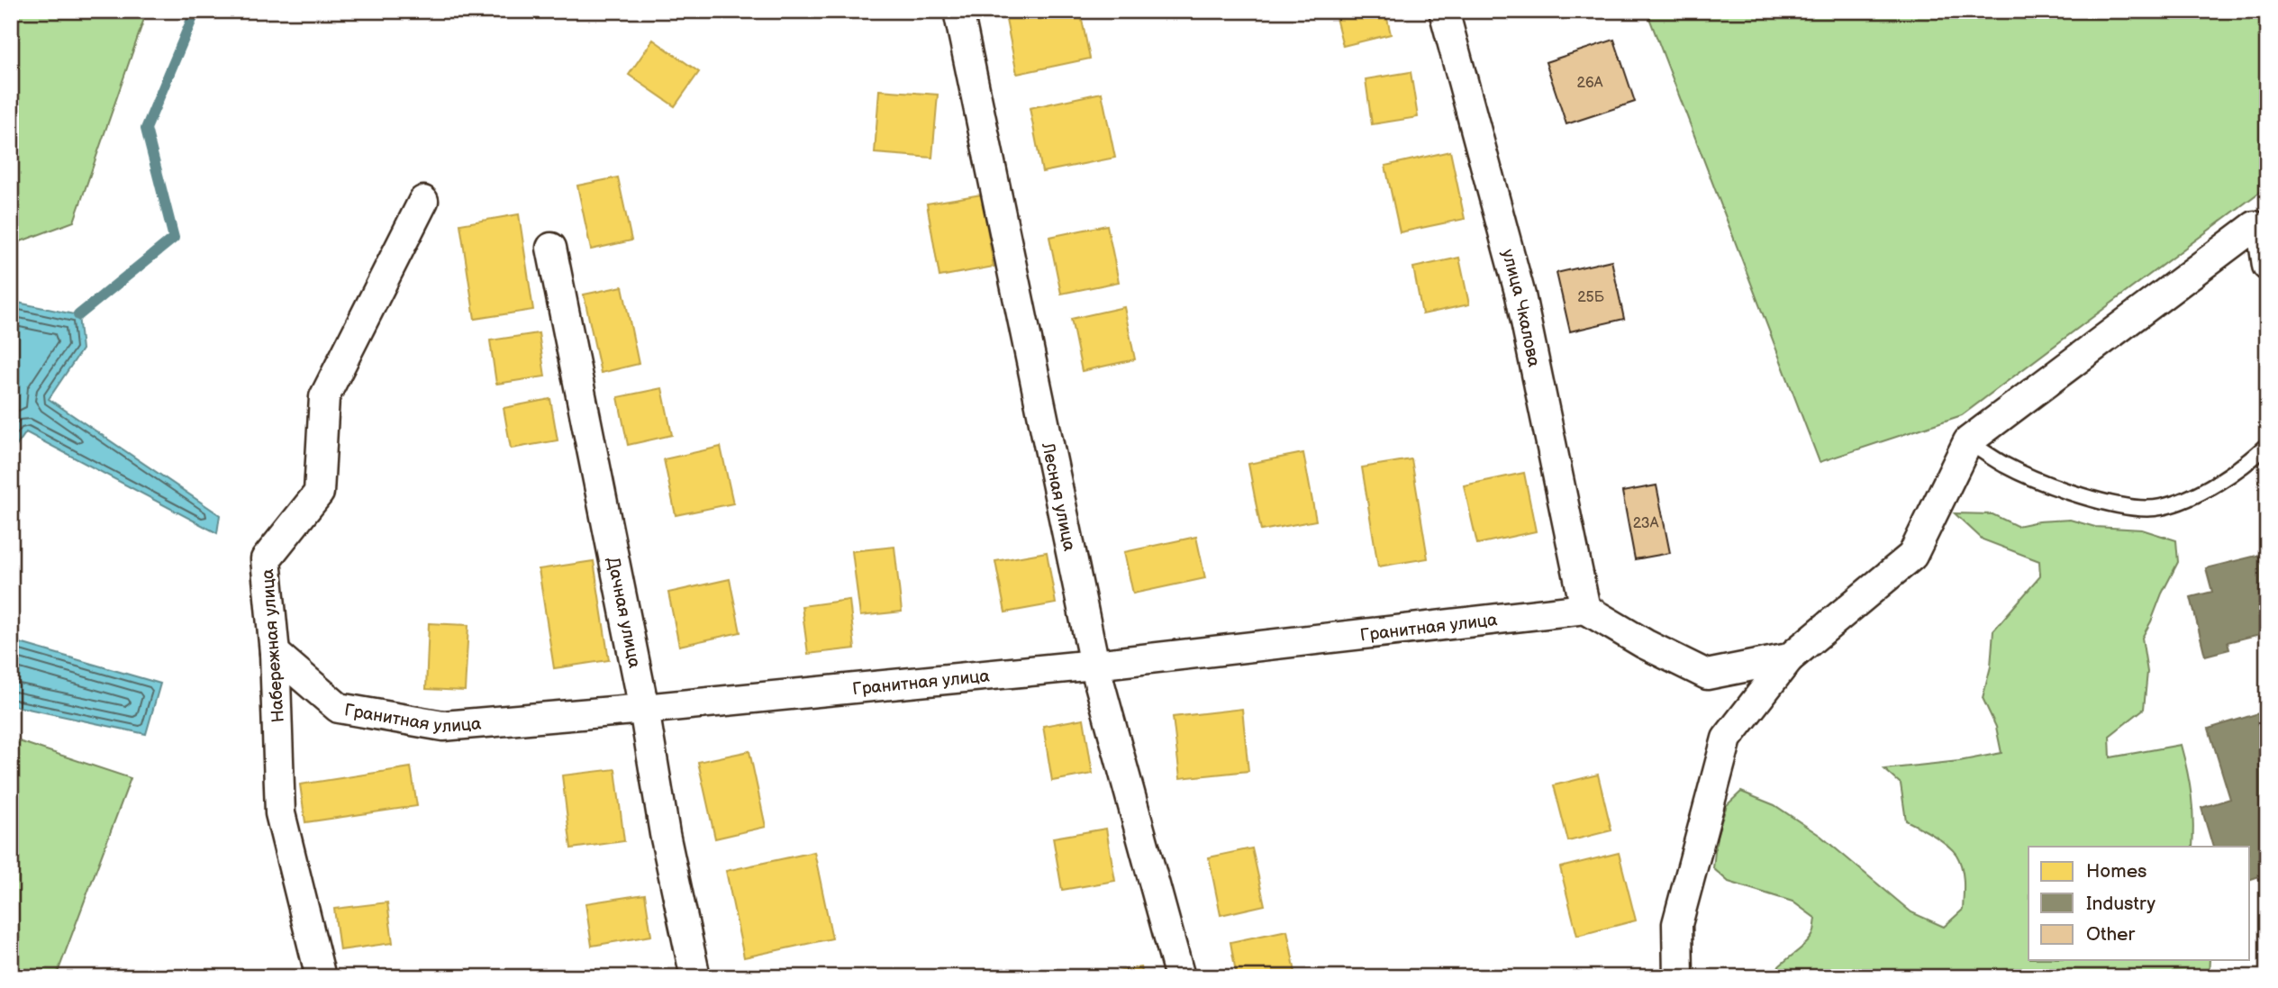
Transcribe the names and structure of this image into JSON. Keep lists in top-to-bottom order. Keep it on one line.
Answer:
{"streets":{"street":["улица Чкалова","Лесная улица","Дачная улица","Гранитная улица","Набережная улица"]},"crossings":[["улица Чкалова","Гранитная улица"],["Лесная улица","Гранитная улица"],["Дачная улица","Гранитная улица"],["Гранитная улица","Набережная улица"]],"house_numbers":["26А","25Б","23А"],"legend":["Homes","Industry","Other"]}
